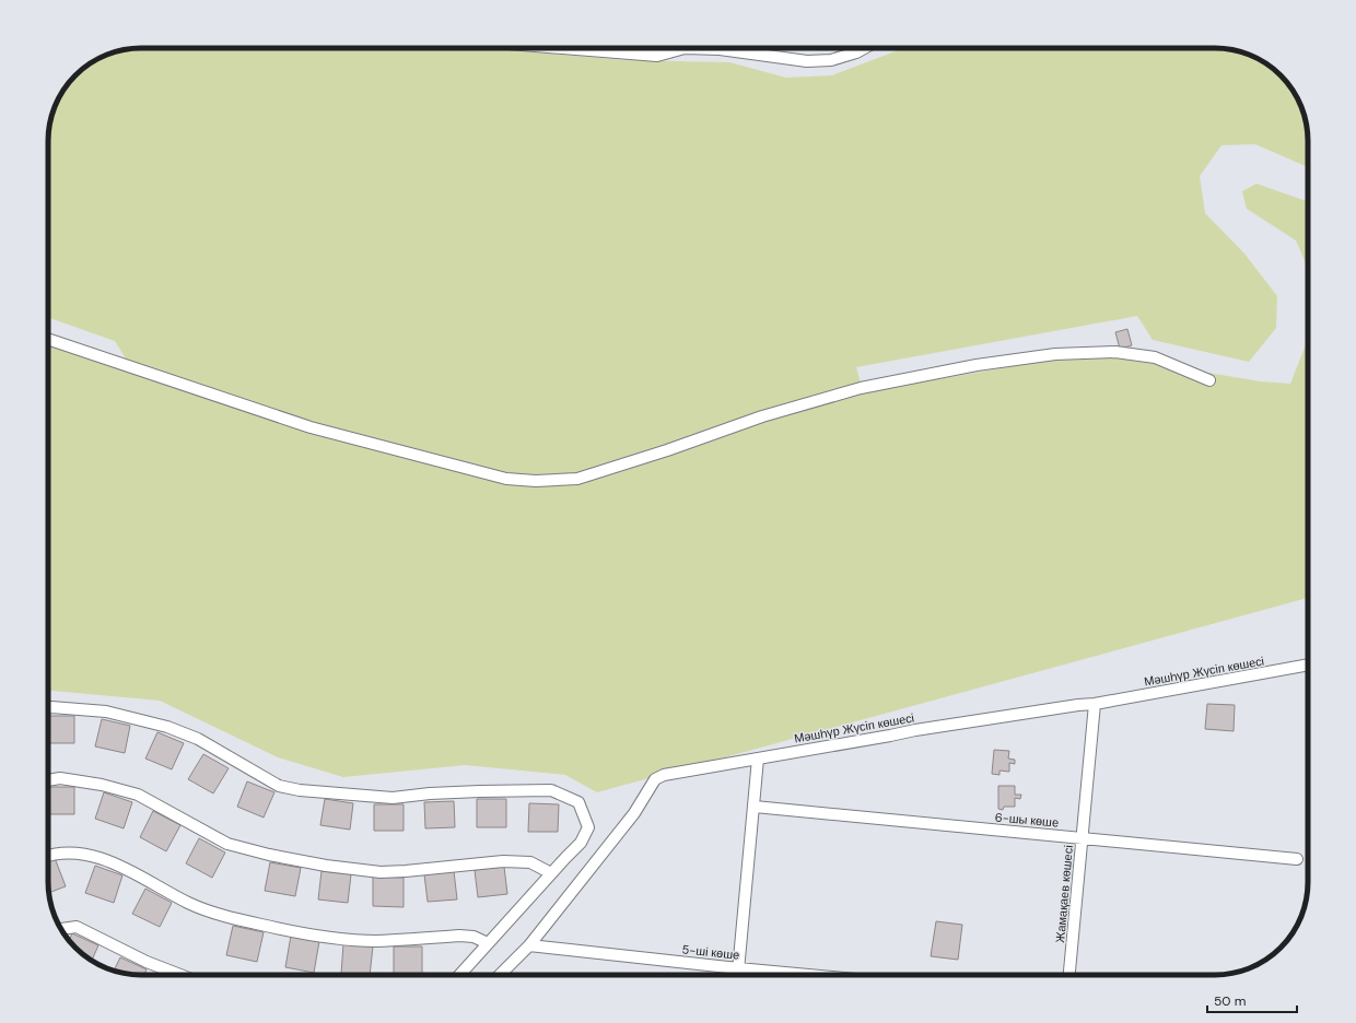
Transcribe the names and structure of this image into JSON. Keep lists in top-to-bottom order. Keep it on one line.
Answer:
{"streets":{"street":["Мәшhүр Жүсіп көшесі","6-шы көше","Жамақаев көшесі","5-ші көше"]},"crossings":[["Мәшhүр Жүсіп көшесі","Жамақаев көшесі"],["Мәшhүр Жүсіп көшесі","5-ші көше"],["6-шы көше","Жамақаев көшесі"]],"scale_bar":"50 m"}
